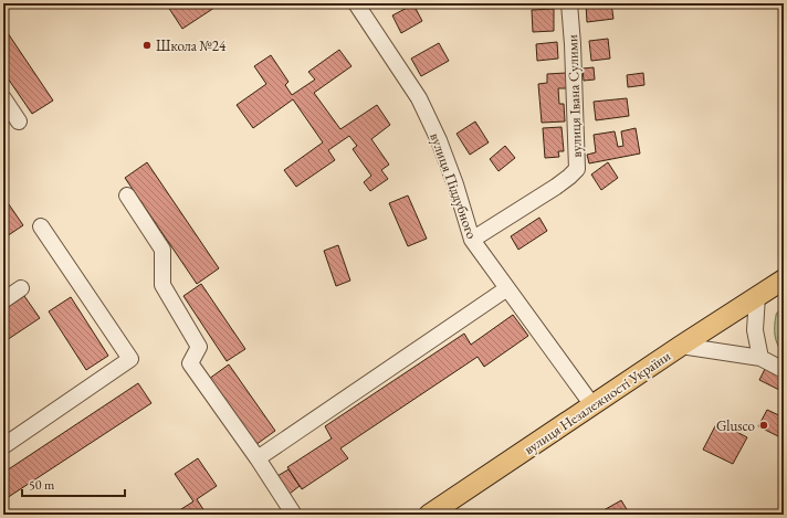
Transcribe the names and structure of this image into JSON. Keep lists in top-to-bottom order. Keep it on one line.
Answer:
{"streets":{"main road":["вулиця Незалежності України"],"street":["вулиця Івана Сулими","вулиця Піддубного"]},"crossings":[["вулиця Івана Сулими","вулиця Піддубного"],["вулиця Піддубного","вулиця Незалежності України"]],"places":["Школа №24","Glusco"],"scale_bar":"50 m"}
